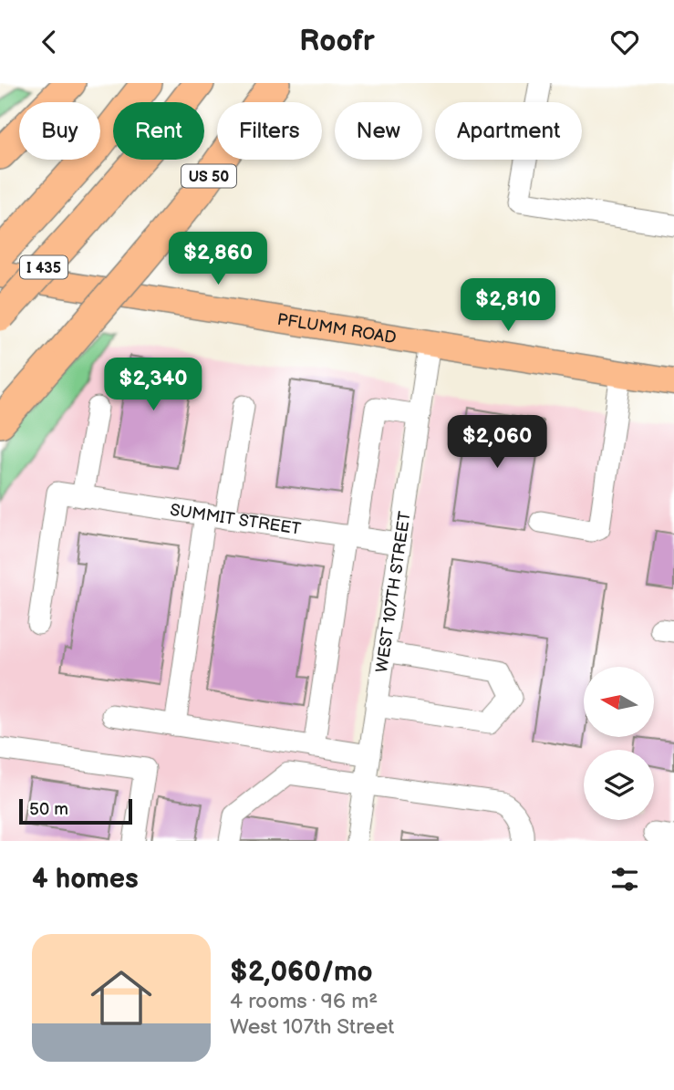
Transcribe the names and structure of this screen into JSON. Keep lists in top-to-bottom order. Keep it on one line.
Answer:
{"streets":{"highway":["US 50","I 435"],"main road":["PFLUMM ROAD"],"street":["SUMMIT STREET","WEST 107TH STREET"]},"crossings":[["PFLUMM ROAD","WEST 107TH STREET"],["SUMMIT STREET","WEST 107TH STREET"]],"scale_bar":"50 m","north":"left","page":{"header":"Roofr","chip":["Buy","Rent","Filters","New","Apartment"],"price":["$2,860","$2,810","$2,340","$2,060"],"scale":"50 m","heading":"4 homes","list":[{"name":"$2,060/mo","note":"4 rooms · 96 m² · West 107th Street"}]}}
